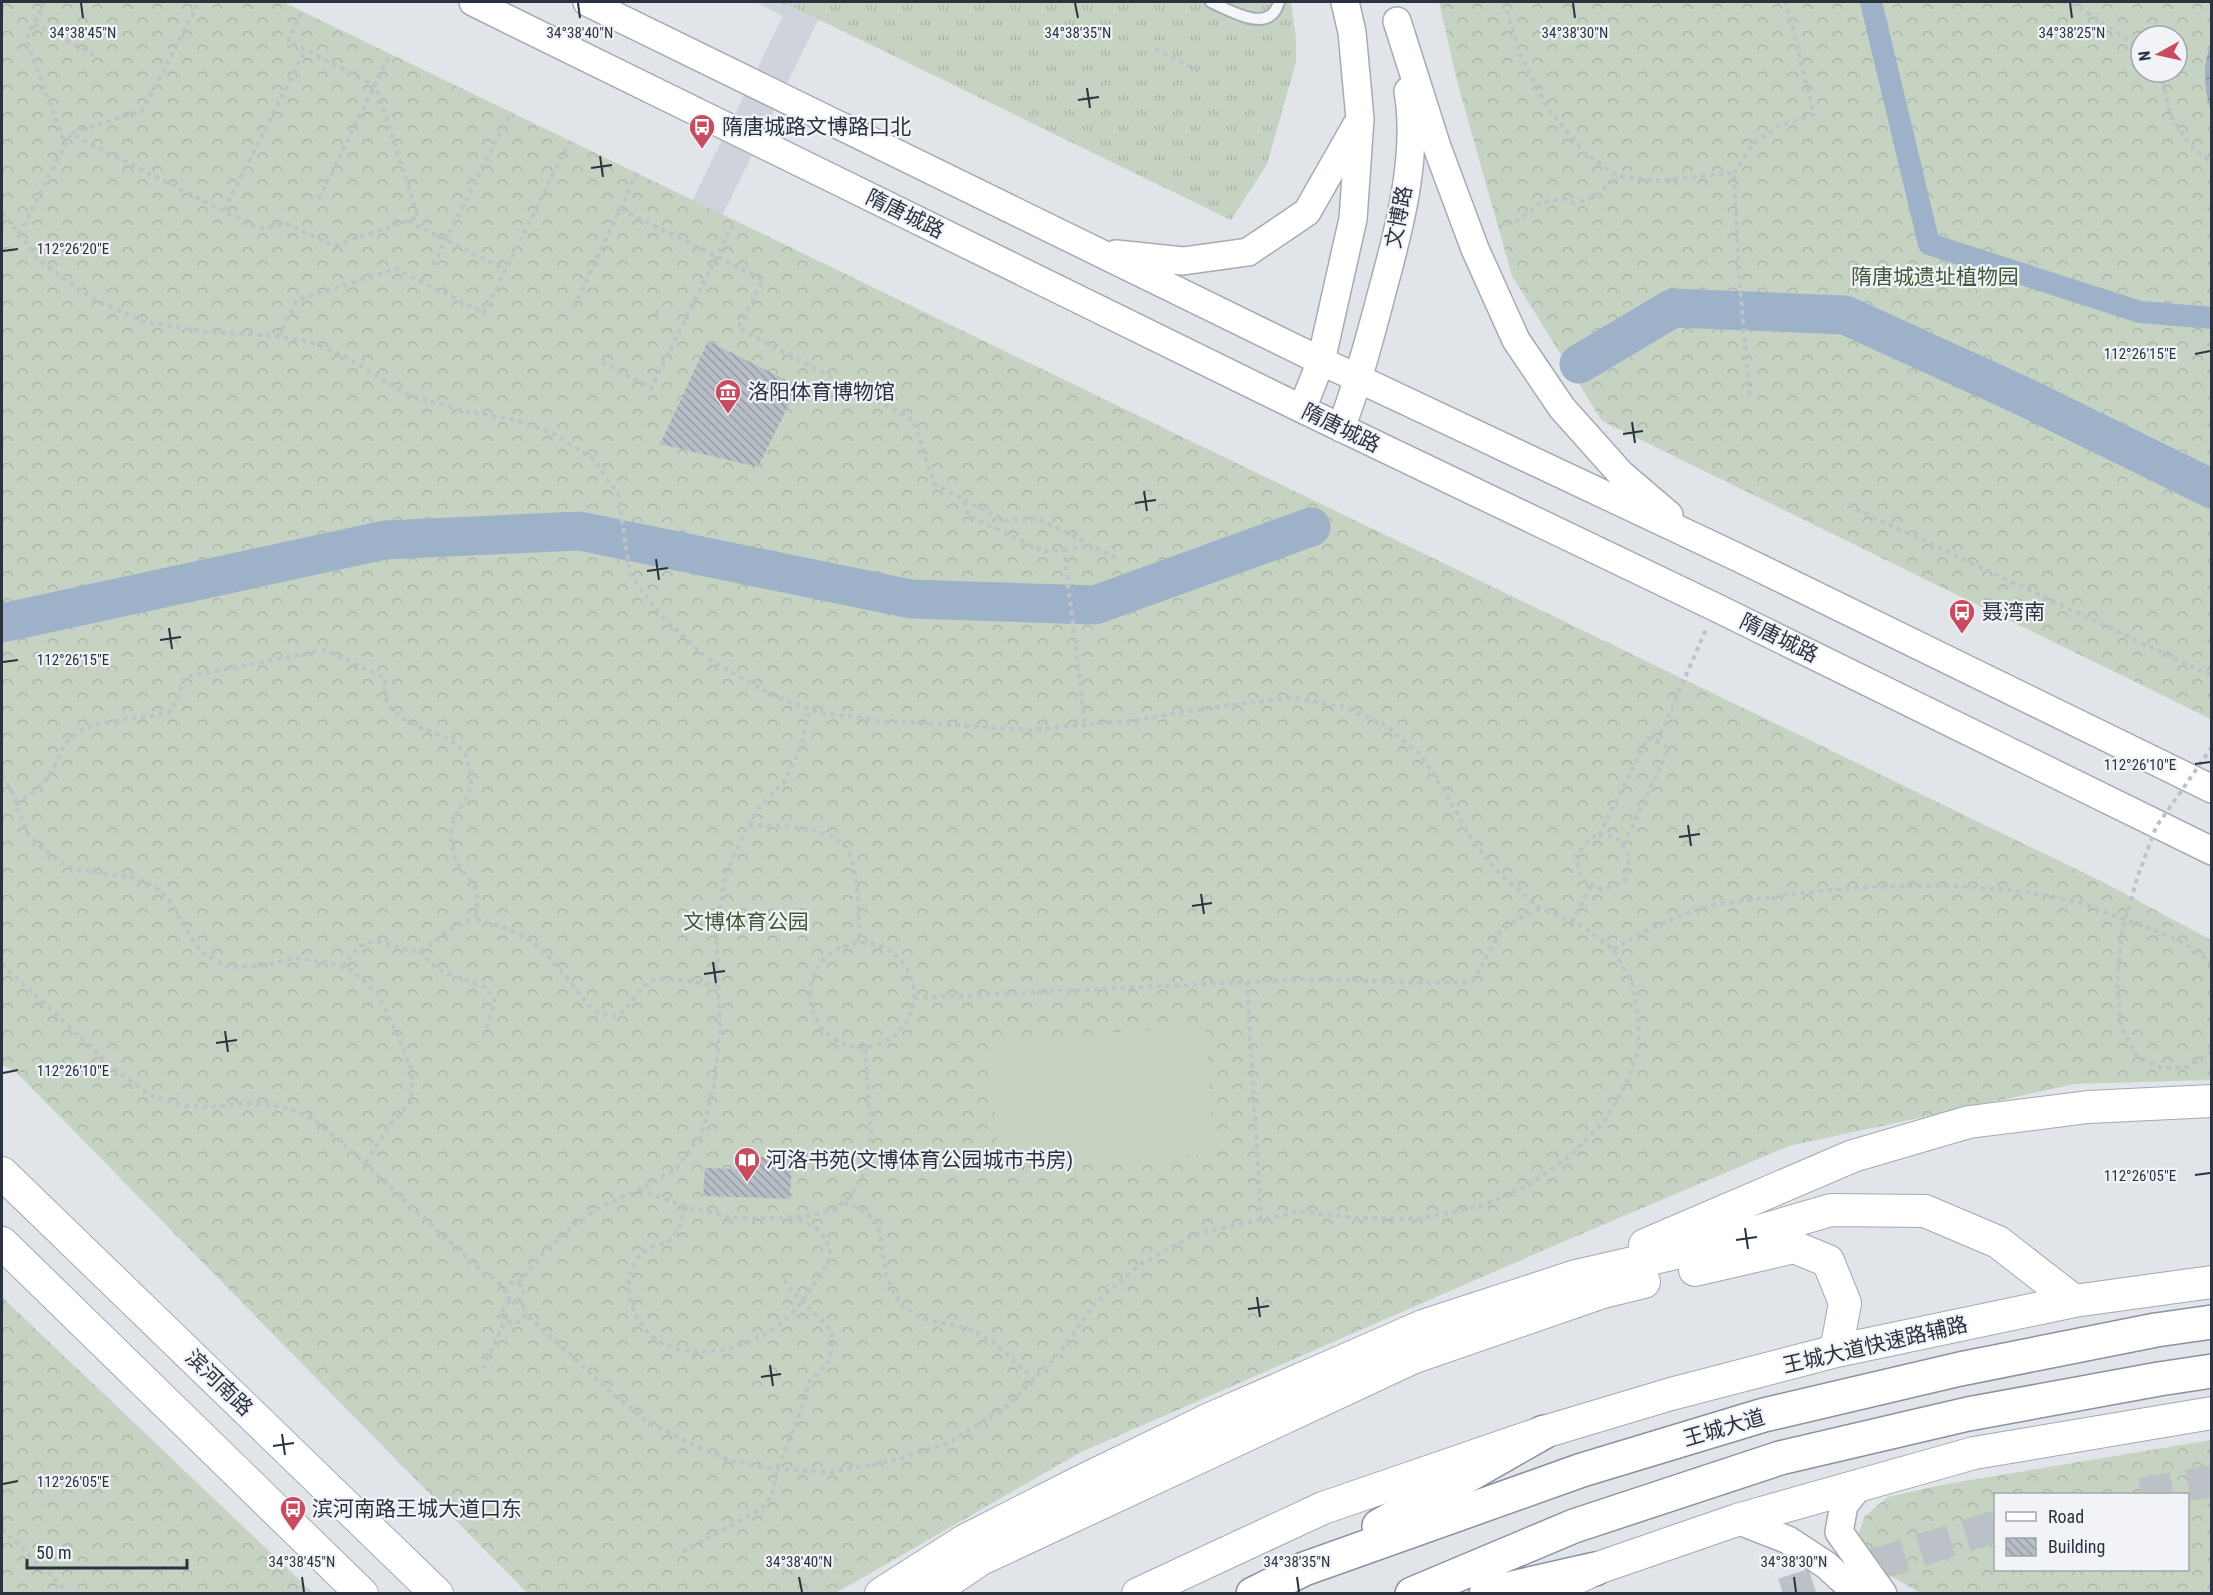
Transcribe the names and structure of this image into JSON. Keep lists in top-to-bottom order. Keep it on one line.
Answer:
{"streets":{"highway":["王城大道"],"main road":["隋唐城路","文博路","王城大道快速路辅路","滨河南路"]},"crossings":[["隋唐城路","文博路"]],"parks":["隋唐城遗址植物园","文博体育公园"],"places":{"bus stop":["隋唐城路文博路口北","聂湾南","滨河南路王城大道口东"],"museum":["洛阳体育博物馆"],"library":["河洛书苑(文博体育公园城市书房)"]},"legend":["Road","Building"],"scale_bar":"50 m","north":"left","coordinates":["34°38'45\"N","34°38'40\"N","34°38'35\"N","34°38'30\"N","34°38'25\"N","112°26'20\"E","112°26'15\"E","112°26'10\"E","112°26'05\"E"]}
